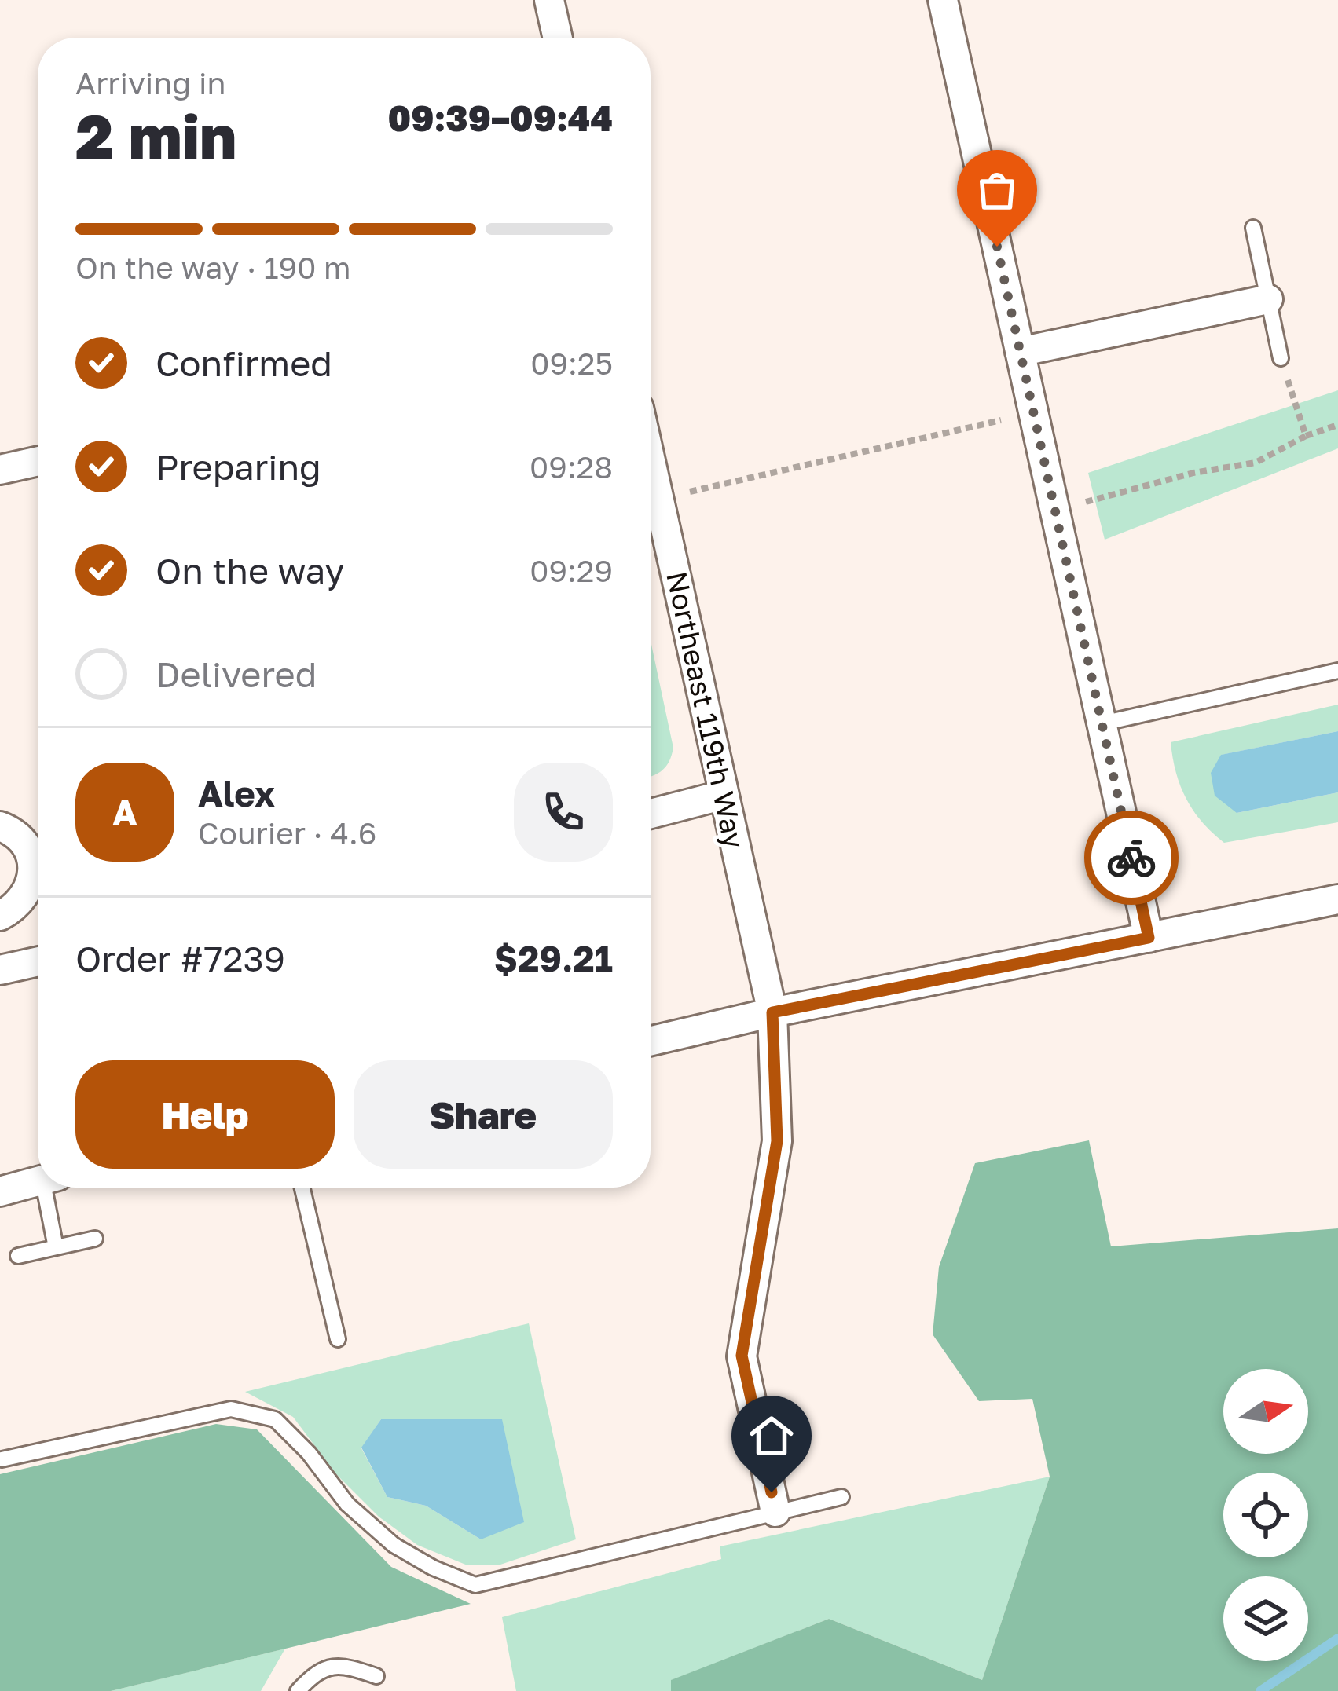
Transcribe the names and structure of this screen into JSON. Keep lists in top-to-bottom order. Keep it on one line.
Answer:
{"streets":{"street":["Northeast 119th Way"]},"north":"right","page":{"heading":["2 min","Arriving in","09:39–09:44"],"panel":["Alex","Courier · 4.6","Order #7239","$29.21"],"bar":"On the way · 190 m","list":[["Confirmed","09:25"],["Preparing","09:28"],["On the way","09:29"],"Delivered"],"round":"A","buttons":["Help","Share"]}}
